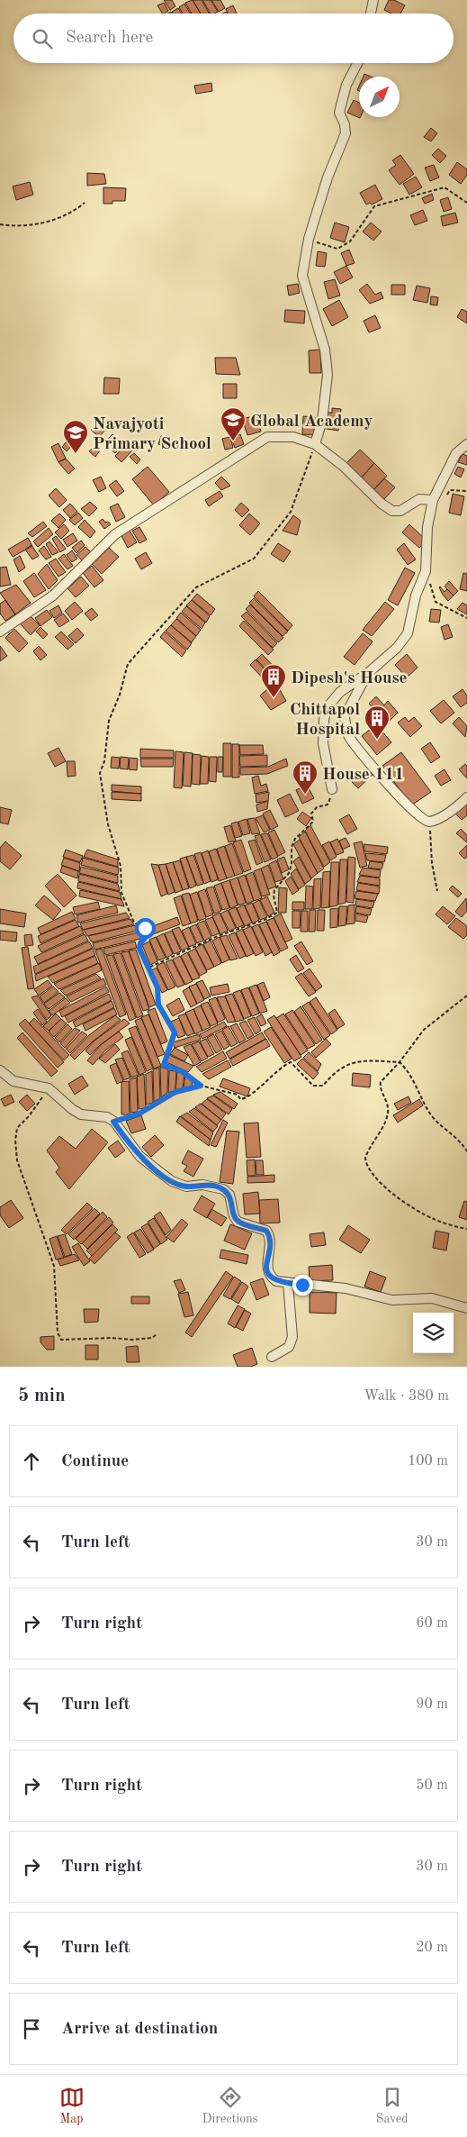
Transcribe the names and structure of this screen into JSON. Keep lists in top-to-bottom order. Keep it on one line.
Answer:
{"places":{"school or university":["Global Academy","Navajyoti Primary School"],"building":["Dipesh's House","Chittapol Hospital","House 111"]},"north":"top right","page":{"search":"Search here","heading":["5 min","Walk · 380 m"],"list":[["Continue","100 m"],["Turn left","30 m"],["Turn right","60 m"],["Turn left","90 m"],["Turn right","50 m"],["Turn right","30 m"],["Turn left","20 m"],"Arrive at destination"],"nav":["Map","Directions","Saved"]}}
